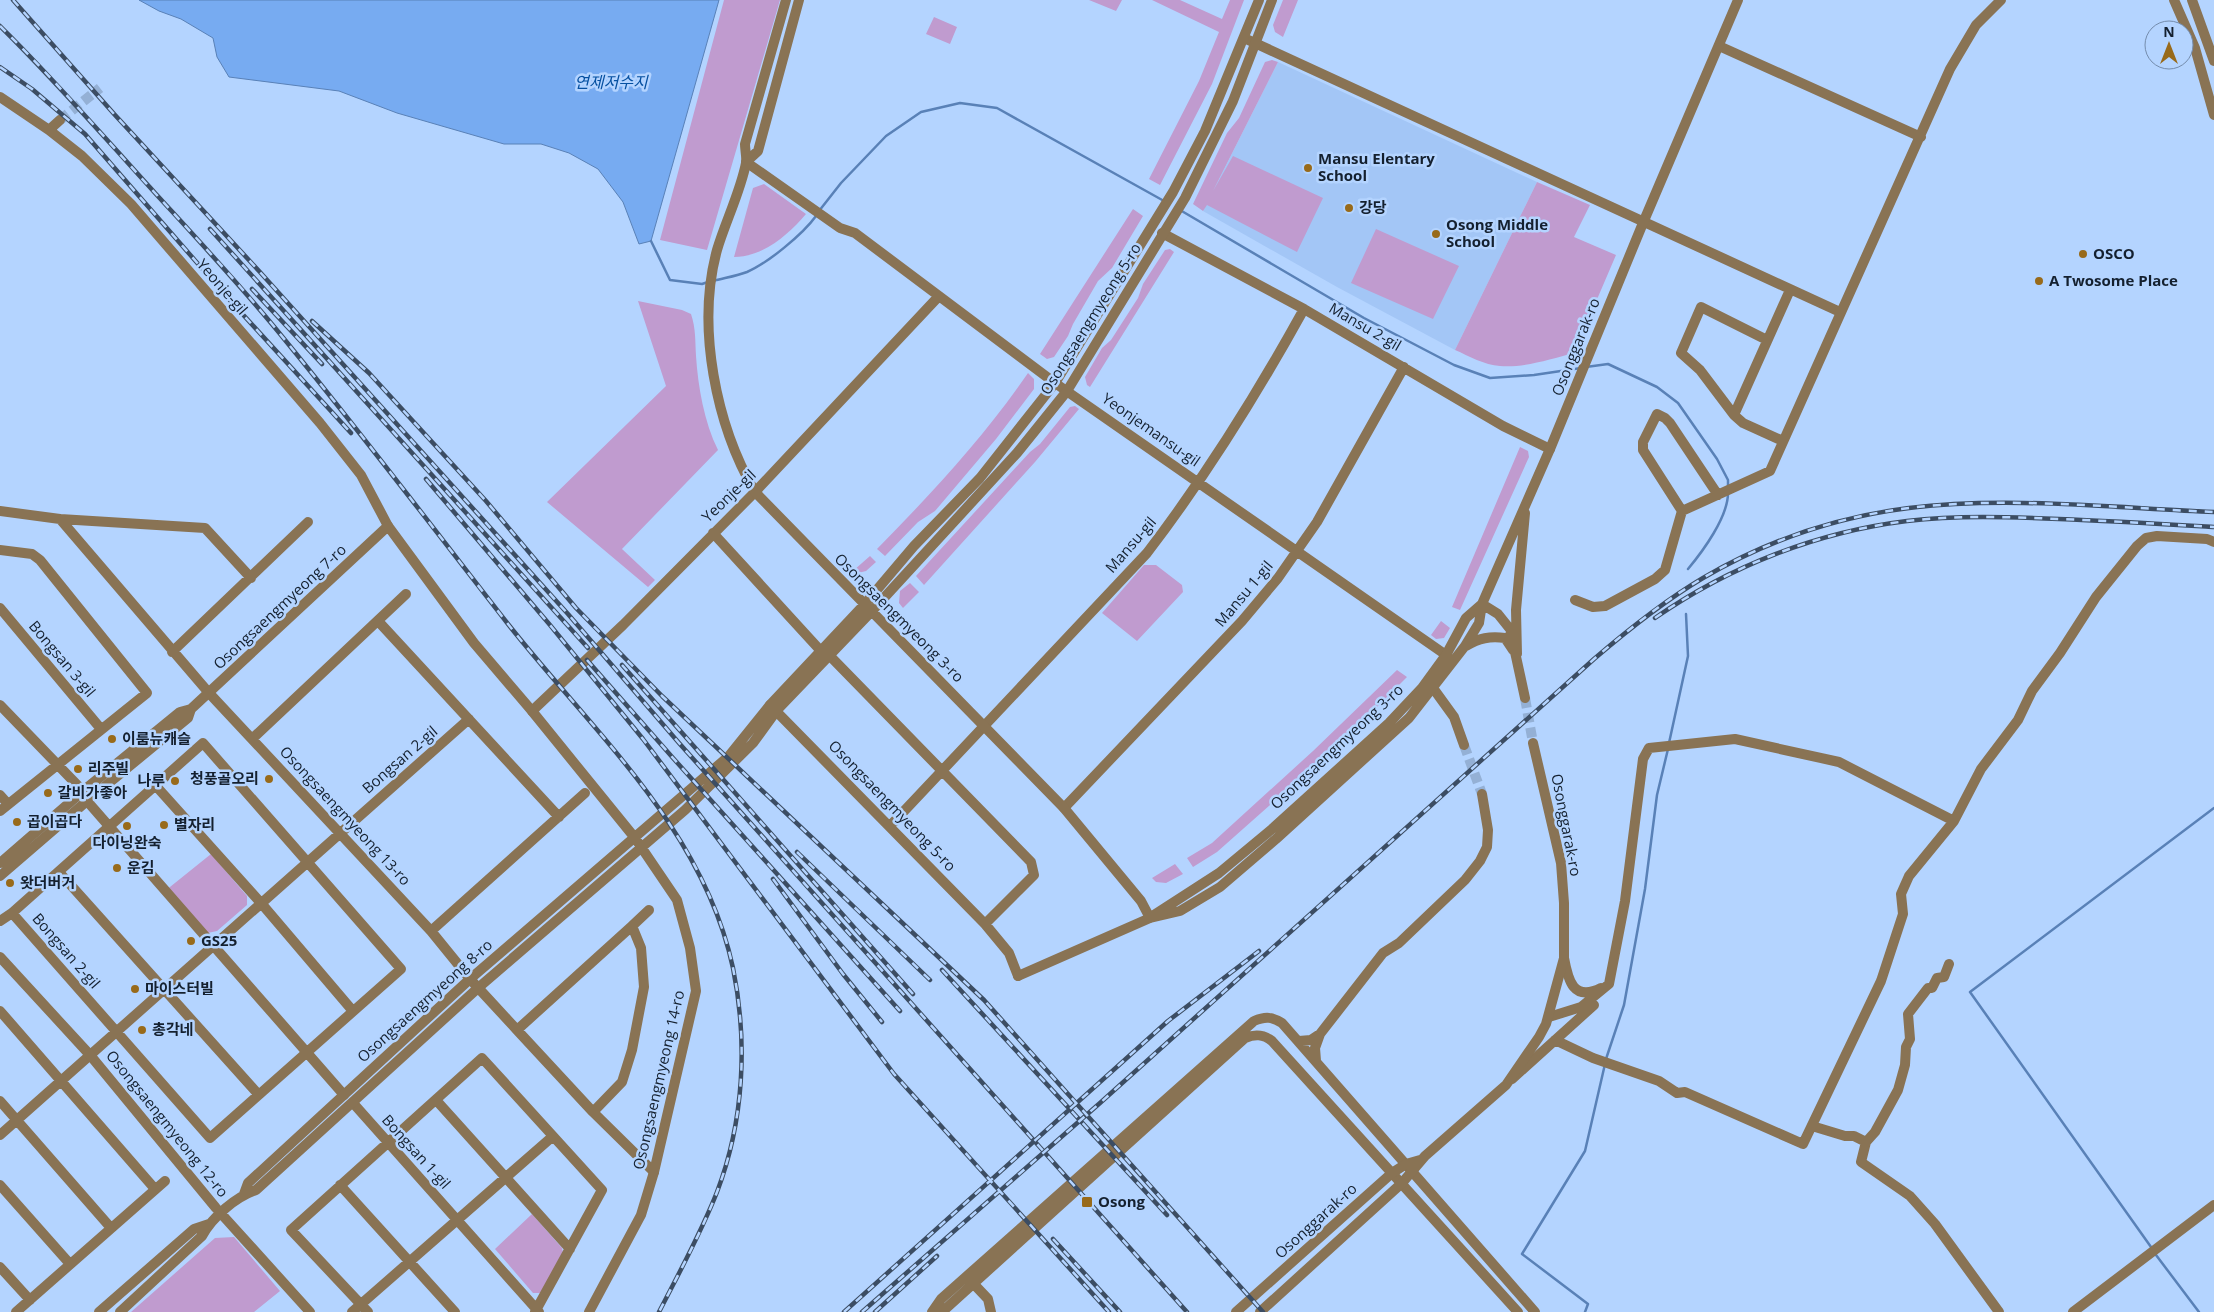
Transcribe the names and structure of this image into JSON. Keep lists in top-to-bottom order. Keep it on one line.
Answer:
{"streets":{"street":["Yeonje-gil","Osongsaengmyeong 5-ro","Mansu 2-gil","Osonggarak-ro","Yeonjemansu-gil","Mansu-gil","Mansu 1-gil","Osongsaengmyeong 7-ro","Osongsaengmyeong 3-ro","Bongsan 3-gil","Bongsan 2-gil","Osongsaengmyeong 13-ro","Osongsaengmyeong 8-ro","Osongsaengmyeong 14-ro","Osongsaengmyeong 12-ro","Bongsan 1-gil"]},"crossings":[["Yeonje-gil","Yeonjemansu-gil"],["Yeonje-gil","Osongsaengmyeong 7-ro"],["Yeonje-gil","Osongsaengmyeong 3-ro"],["Yeonje-gil","Osongsaengmyeong 14-ro"],["Osongsaengmyeong 5-ro","Mansu 2-gil"],["Osongsaengmyeong 5-ro","Yeonjemansu-gil"],["Osongsaengmyeong 5-ro","Mansu-gil"],["Osongsaengmyeong 5-ro","Osongsaengmyeong 3-ro"],["Osongsaengmyeong 5-ro","Osongsaengmyeong 8-ro"],["Mansu 2-gil","Osonggarak-ro"],["Mansu 2-gil","Mansu-gil"],["Mansu 2-gil","Mansu 1-gil"],["Osonggarak-ro","Osongsaengmyeong 3-ro"],["Yeonjemansu-gil","Mansu-gil"],["Yeonjemansu-gil","Mansu 1-gil"],["Yeonjemansu-gil","Osongsaengmyeong 3-ro"],["Mansu-gil","Osongsaengmyeong 3-ro"],["Mansu 1-gil","Osongsaengmyeong 3-ro"],["Osongsaengmyeong 7-ro","Osongsaengmyeong 13-ro"],["Bongsan 2-gil","Osongsaengmyeong 13-ro"],["Bongsan 2-gil","Osongsaengmyeong 12-ro"],["Osongsaengmyeong 13-ro","Osongsaengmyeong 8-ro"],["Osongsaengmyeong 13-ro","Osongsaengmyeong 14-ro"],["Osongsaengmyeong 8-ro","Osongsaengmyeong 14-ro"],["Osongsaengmyeong 8-ro","Osongsaengmyeong 12-ro"],["Osongsaengmyeong 8-ro","Bongsan 1-gil"]],"water":["연제저수지"],"places":{"other":["Mansu Elentary School","강당","Osong Middle School","OSCO","A Twosome Place","이룸뉴캐슬","리주빌","청풍골오리","나루","갈비가좋아","곱이곱다","별자리","다이닝완숙","운김","왓더버거","GS25","마이스터빌","총각네"],"transit":["Osong"]},"north":"top"}
